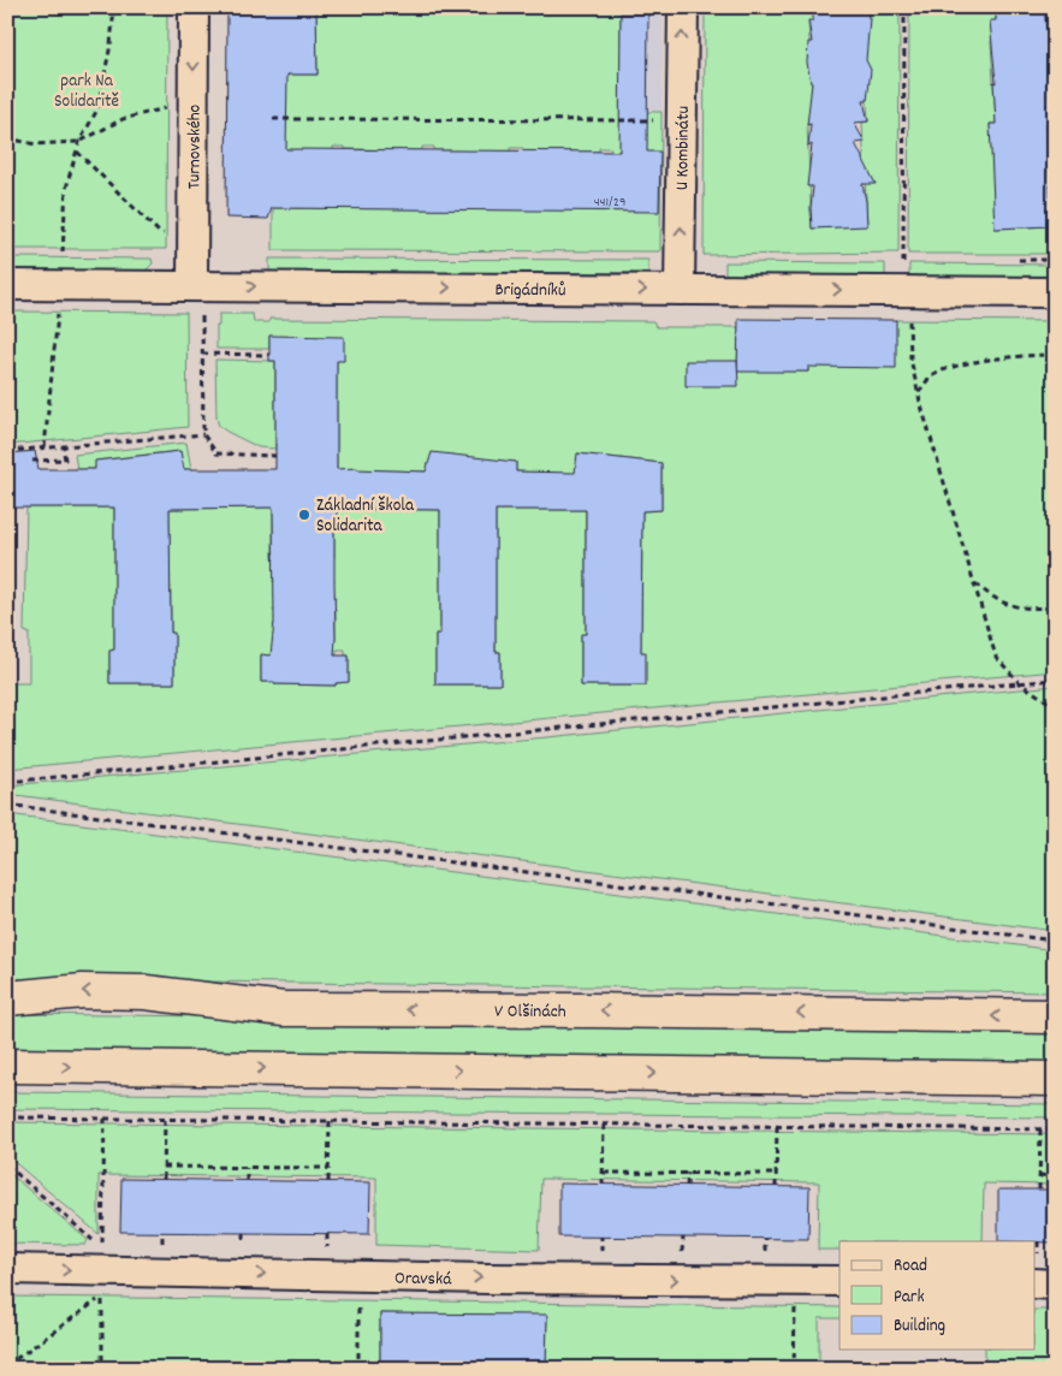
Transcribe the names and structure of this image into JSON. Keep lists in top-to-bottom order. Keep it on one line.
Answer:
{"streets":{"main road":["V Olšinách"],"street":["Turnovského","U Kombinátu","Brigádníků","Oravská"]},"crossings":[["Turnovského","Brigádníků"],["U Kombinátu","Brigádníků"]],"one_way":["Turnovského","U Kombinátu","Brigádníků","Oravská"],"parks":["park Na Solidaritě"],"places":["Základní škola Solidarita"],"house_numbers":["441/29"],"legend":["Road","Park","Building"]}
